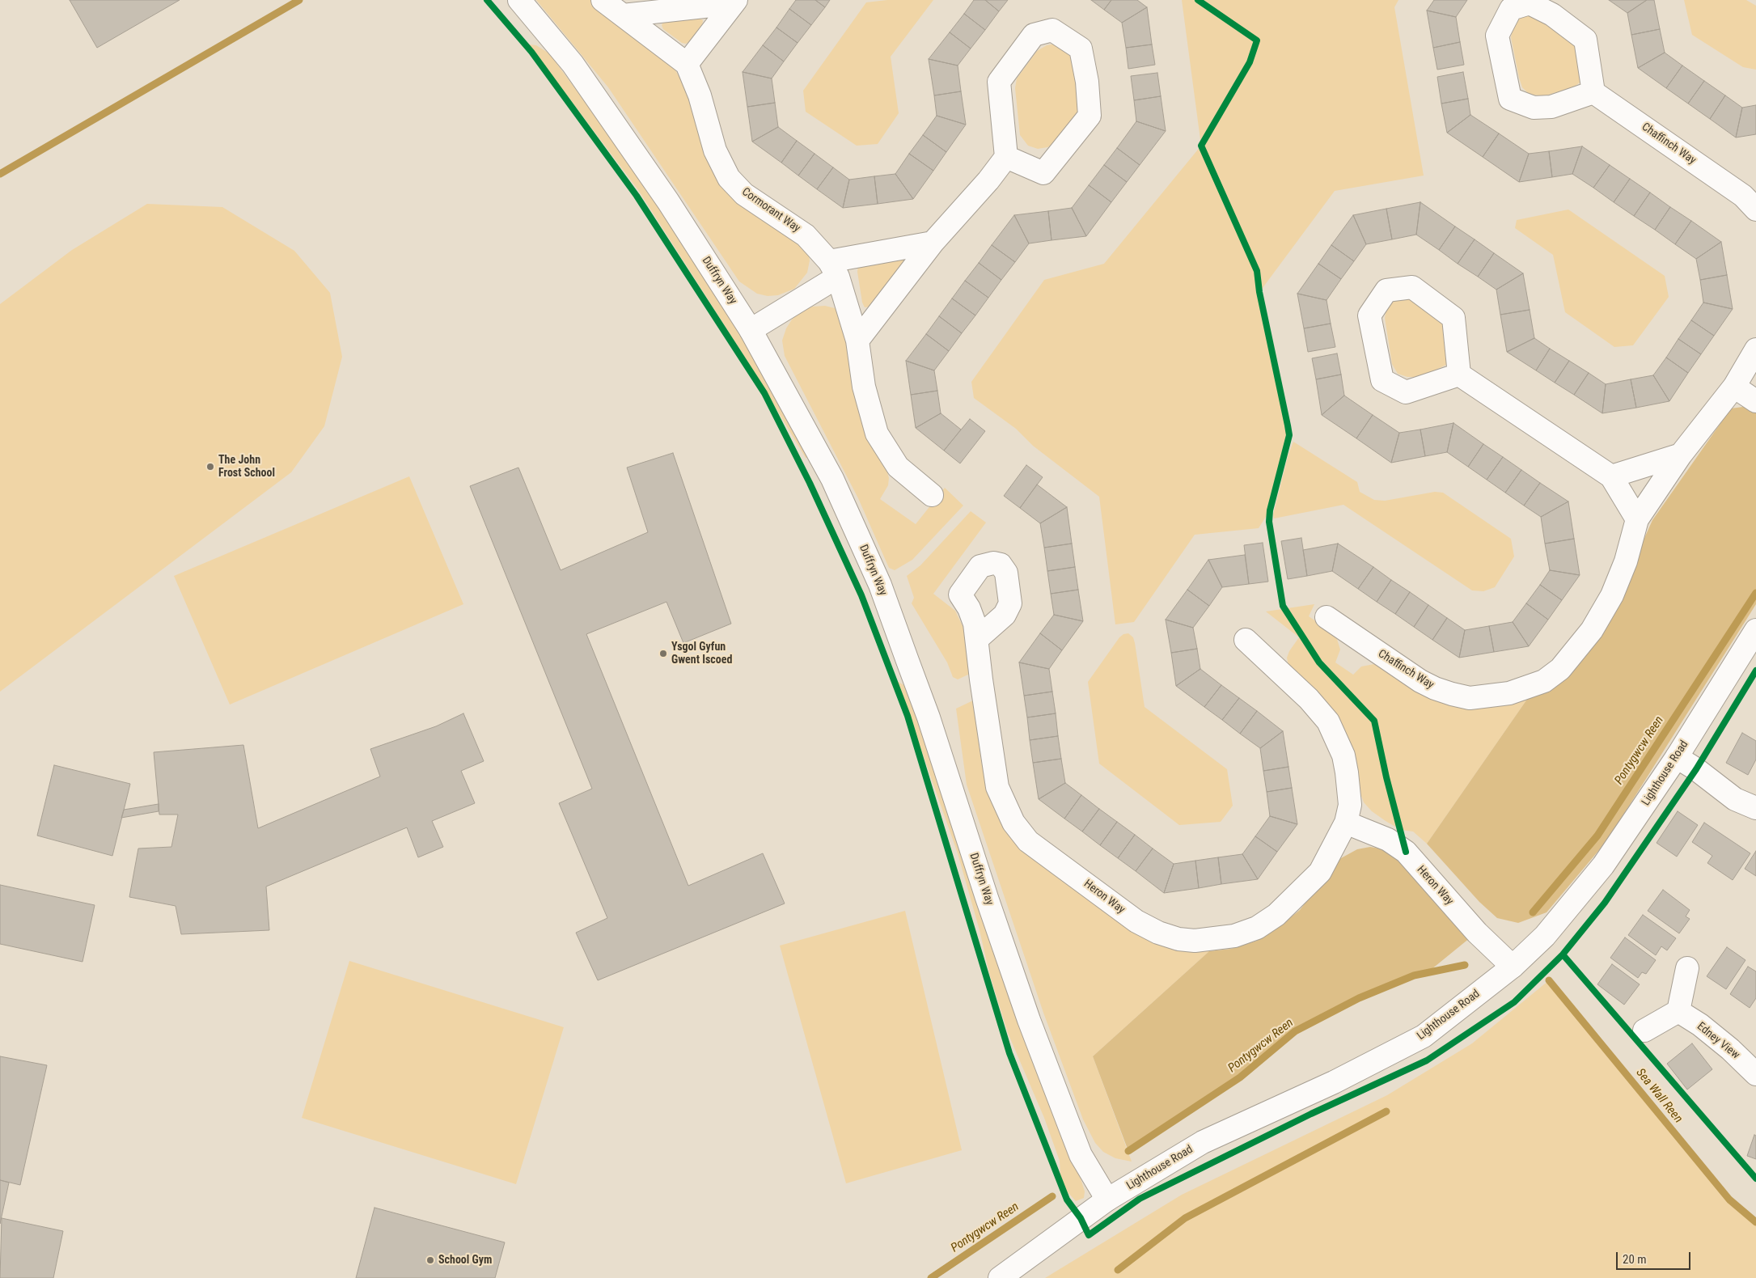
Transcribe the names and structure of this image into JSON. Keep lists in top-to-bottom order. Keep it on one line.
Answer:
{"streets":{"street":["Chaffinch Way","Cormorant Way","Duffryn Way","Lighthouse Road","Heron Way","Edney View"]},"crossings":[["Duffryn Way","Lighthouse Road"],["Lighthouse Road","Heron Way"]],"water":["Pontygwcw Reen","Sea Wall Reen"],"places":["The John Frost School","Ysgol Gyfun Gwent Iscoed","School Gym"],"scale_bar":"20 m"}
